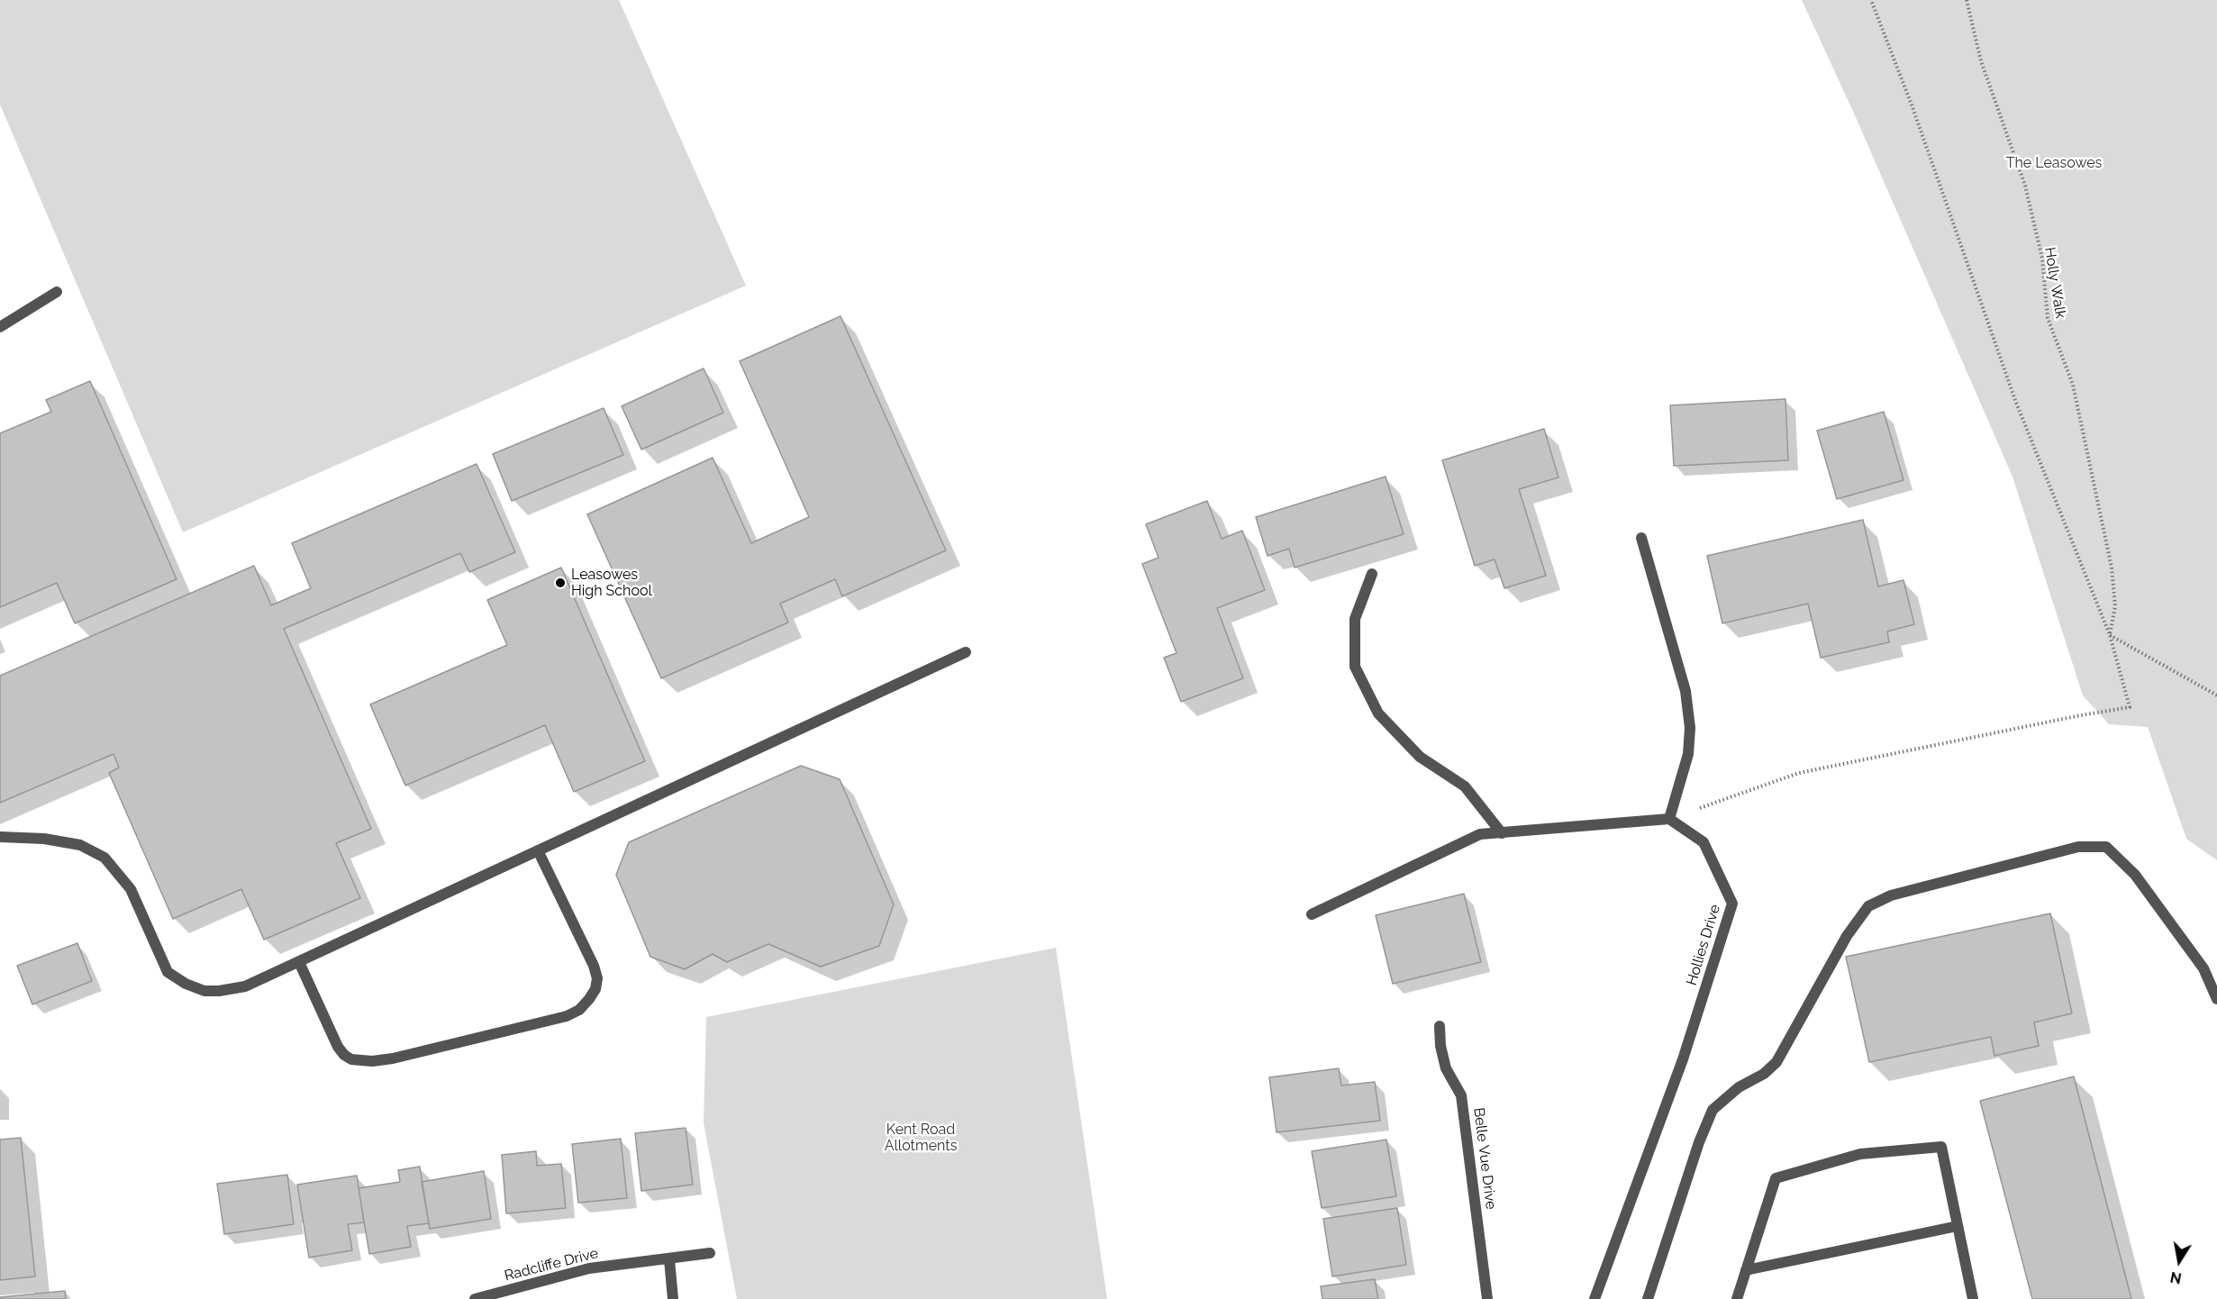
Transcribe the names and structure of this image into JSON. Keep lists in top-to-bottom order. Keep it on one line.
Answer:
{"streets":{"street":["Hollies Drive","Belle Vue Drive","Radcliffe Drive"],"path":["Holly Walk"]},"parks":["The Leasowes","Kent Road Allotments"],"places":["Leasowes High School"],"north":"bottom"}
